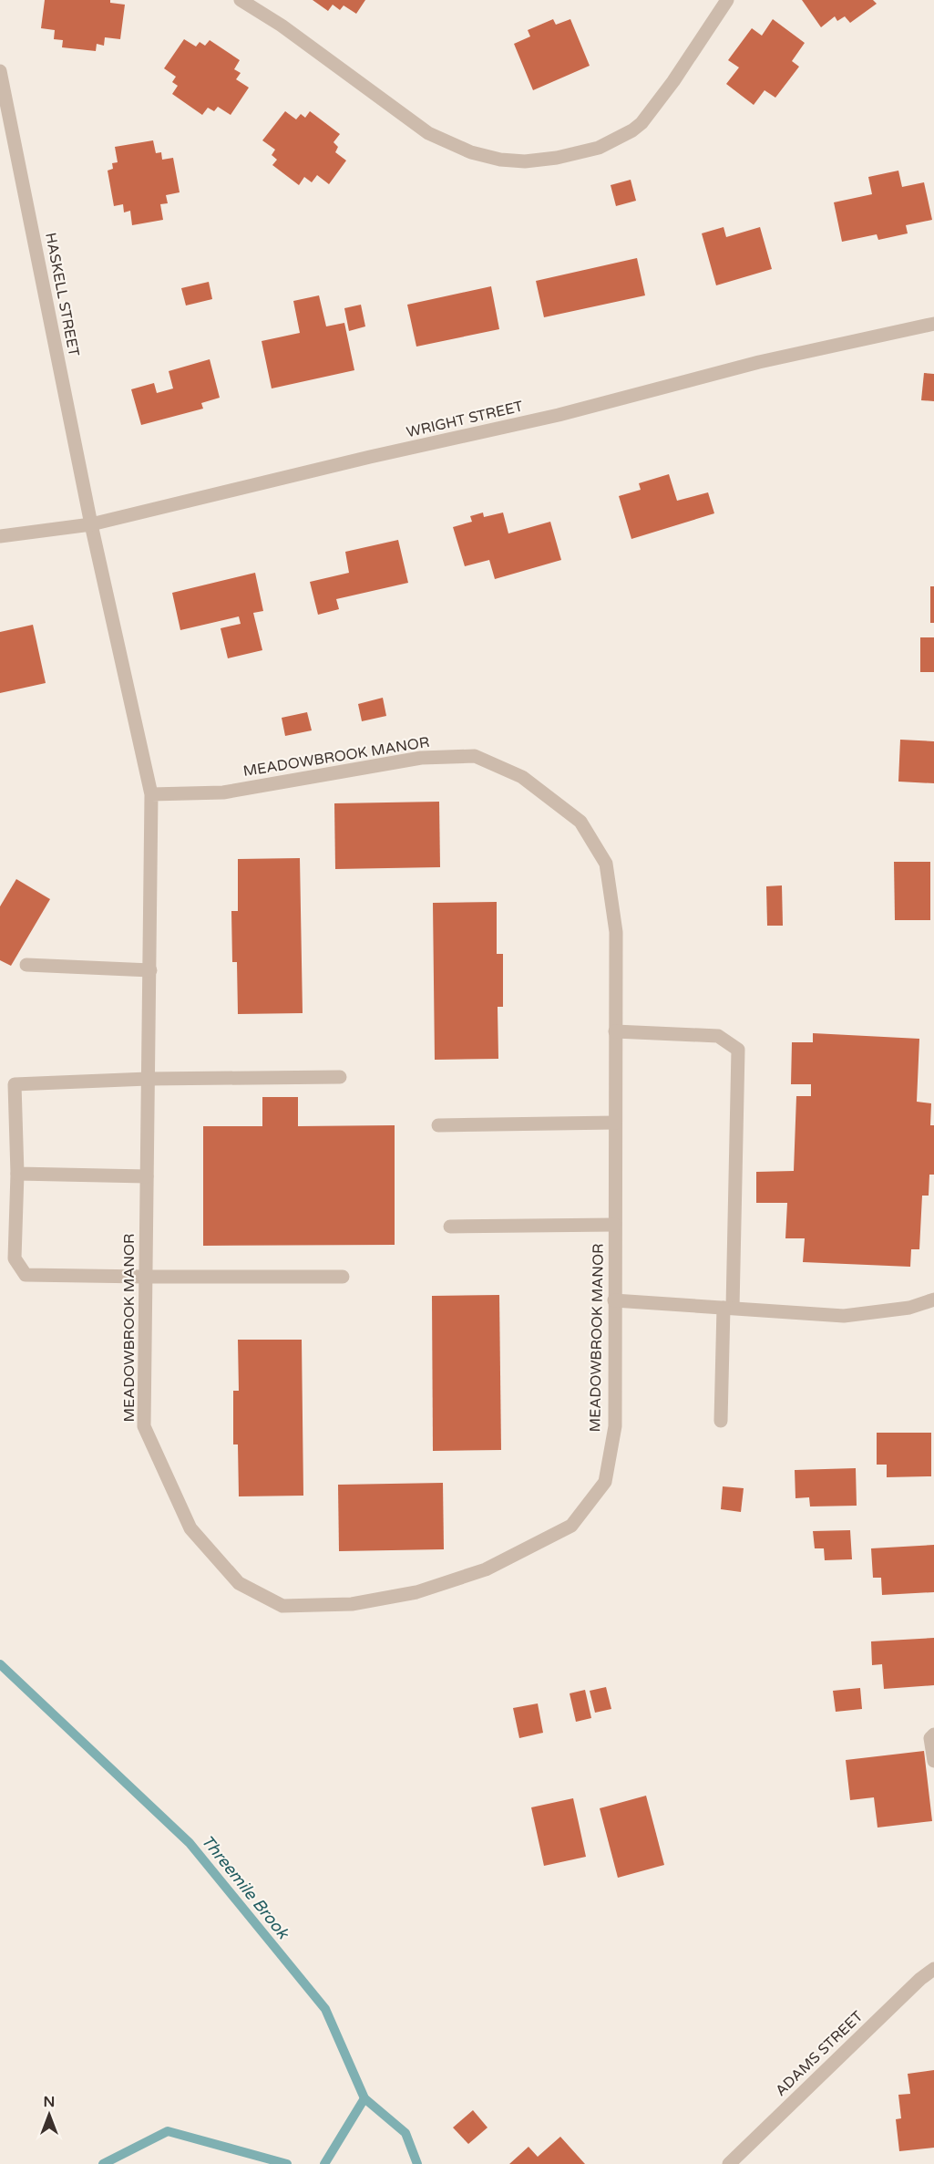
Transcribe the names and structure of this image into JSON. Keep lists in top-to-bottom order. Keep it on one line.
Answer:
{"streets":{"street":["HASKELL STREET","WRIGHT STREET","MEADOWBROOK MANOR","ADAMS STREET"]},"crossings":[["HASKELL STREET","WRIGHT STREET"],["HASKELL STREET","MEADOWBROOK MANOR"],["WRIGHT STREET","MEADOWBROOK MANOR"]],"water":["Threemile Brook"],"north":"top"}
